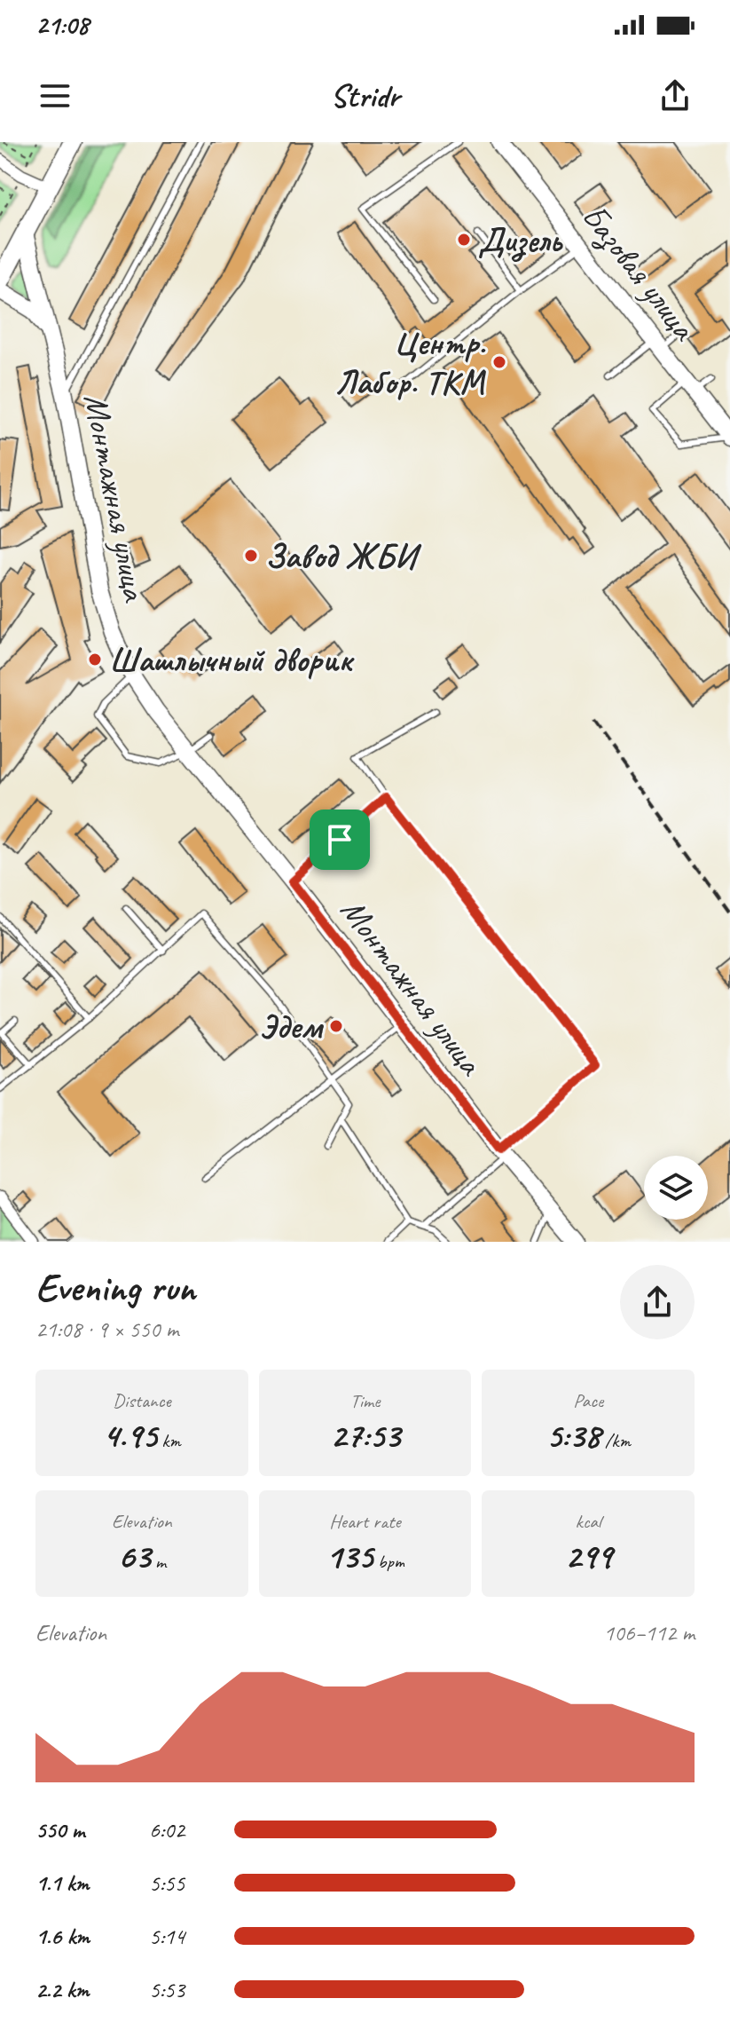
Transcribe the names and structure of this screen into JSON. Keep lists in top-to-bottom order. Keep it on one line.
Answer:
{"streets":{"street":["Базовая улица","Монтажная улица"]},"places":["Дизель","Центр. Лабор. ТКМ","Завод ЖБИ","Шашлычный дворик","Эдем"],"page":{"status":"21:08","header":"Stridr","heading":["Evening run","21:08 · 9 × 550 m"],"stats":[["Distance","4.95 km"],["Time","27:53"],["Pace","5:38 /km"],["Elevation","63 m"],["Heart rate","135 bpm"],["kcal","299"]],"chart":["Elevation","106–112 m"],"list":[{"name":"550 m","note":"6:02"},{"name":"1.1 km","note":"5:55"},{"name":"1.6 km","note":"5:14"},{"name":"2.2 km","note":"5:53"}]}}
